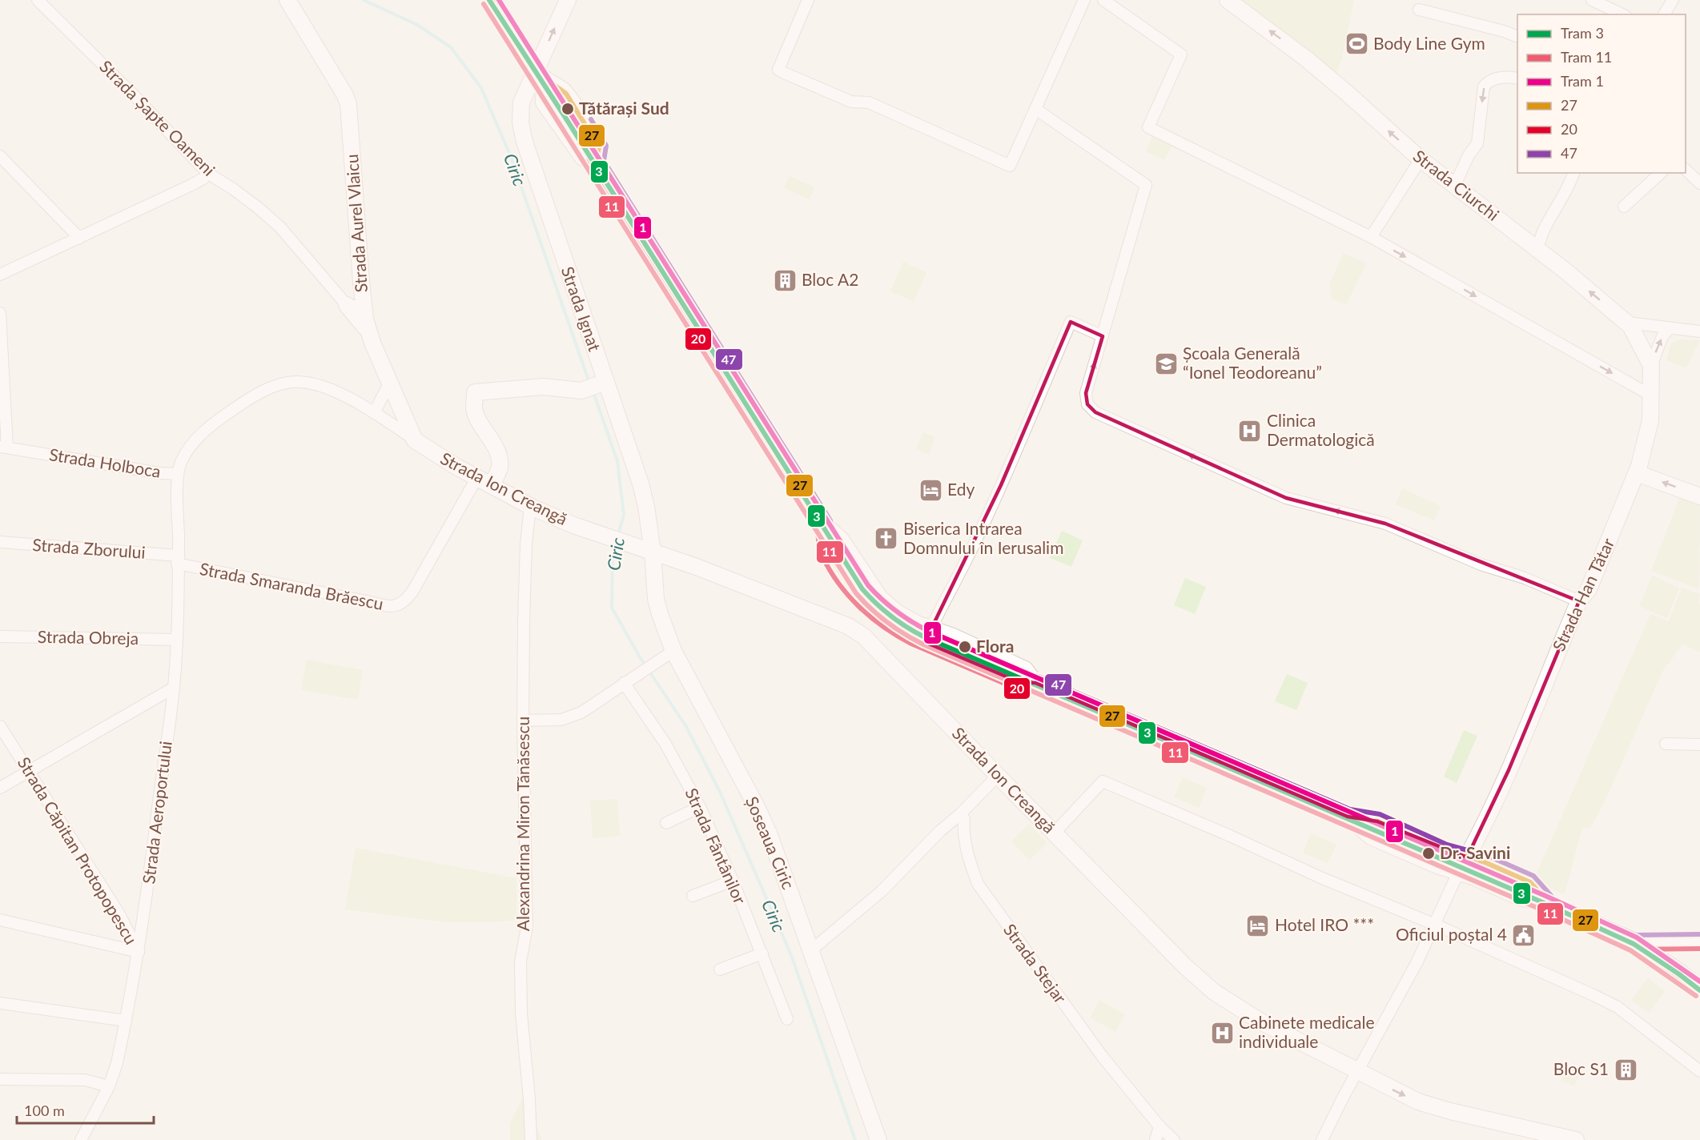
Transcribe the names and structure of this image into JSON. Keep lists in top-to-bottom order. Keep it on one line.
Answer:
{"streets":{"street":["Strada Șapte Oameni","Strada Ciurchi","Strada Aurel Vlaicu","Strada Ignat","Strada Holboca","Strada Ion Creangă","Strada Zborului","Strada Smaranda Brăescu","Strada Han Tătar","Strada Obreja","Strada Aeroportului","Alexandrina Miron Tănăsescu","Șoseaua Ciric","Strada Fântânilor","Strada Căpitan Protopopescu","Strada Stejar"]},"crossings":[["Strada Ciurchi","Strada Han Tătar"],["Strada Aurel Vlaicu","Strada Holboca"],["Strada Aurel Vlaicu","Strada Ion Creangă"],["Strada Ignat","Strada Ion Creangă"],["Strada Ignat","Șoseaua Ciric"],["Strada Holboca","Strada Ion Creangă"],["Strada Holboca","Strada Aeroportului"],["Strada Ion Creangă","Strada Smaranda Brăescu"],["Strada Ion Creangă","Alexandrina Miron Tănăsescu"],["Strada Ion Creangă","Șoseaua Ciric"],["Strada Zborului","Strada Smaranda Brăescu"],["Strada Zborului","Strada Aeroportului"],["Strada Smaranda Brăescu","Strada Aeroportului"],["Strada Obreja","Strada Aeroportului"],["Strada Aeroportului","Strada Căpitan Protopopescu"]],"water":["Ciric"],"places":{"sports":["Body Line Gym"],"other":["Tătărași Sud","Flora","Dr. Savini"],"building":["Bloc A2","Bloc S1"],"school or university":["Școala Generală “Ionel Teodoreanu”"],"hospital":["Clinica Dermatologică","Cabinete medicale individuale"],"hotel":["Edy","Hotel IRO ***"],"church":["Biserica Intrarea Domnului în Ierusalim"],"public building":["Oficiul poștal 4"]},"lines":["tram line 3","tram line 1","transit line 27","tram line 11","transit line 47","transit line 20"],"legend":["Tram 3","Tram 11","Tram 1","27","20","47"],"scale_bar":"100 m"}
